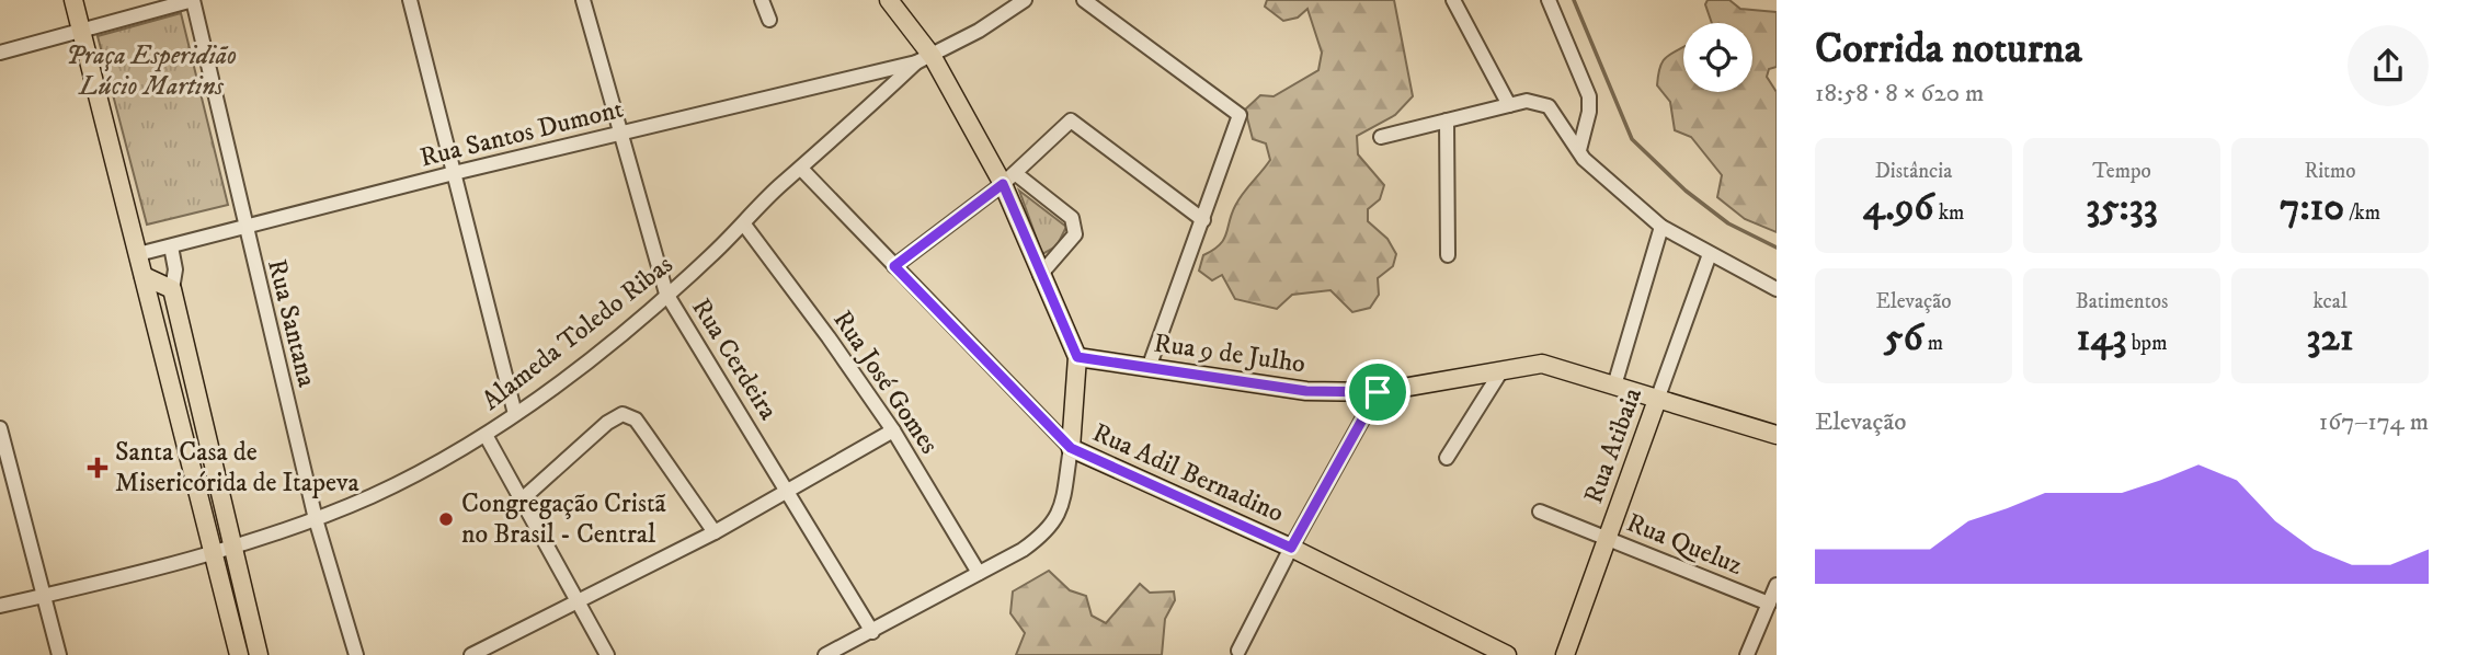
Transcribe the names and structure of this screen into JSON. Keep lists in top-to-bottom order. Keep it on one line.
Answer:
{"streets":{"main road":["Rua 9 de Julho","Rua Atibaia","Rua Adil Bernadino"],"street":["Rua Santos Dumont","Rua Santana","Alameda Toledo Ribas","Rua Cerdeira","Rua José Gomes","Rua Queluz"]},"crossings":[["Rua Santos Dumont","Rua Santana"],["Rua Santos Dumont","Alameda Toledo Ribas"],["Rua Santos Dumont","Rua Cerdeira"],["Rua Santana","Alameda Toledo Ribas"],["Alameda Toledo Ribas","Rua Cerdeira"],["Alameda Toledo Ribas","Rua José Gomes"],["Alameda Toledo Ribas","Rua Adil Bernadino"],["Rua 9 de Julho","Rua Atibaia"],["Rua Atibaia","Rua Queluz"]],"parks":["Praça Esperidião Lúcio Martins"],"places":{"health":["Santa Casa de Misericórida de Itapeva"],"other":["Congregação Cristã no Brasil - Central"]},"page":{"heading":["Corrida noturna","18:58 · 8 × 620 m"],"stats":[["Distância","4.96 km"],["Tempo","35:33"],["Ritmo","7:10 /km"],["Elevação","56 m"],["Batimentos","143 bpm"],["kcal","321"]],"chart":["Elevação","167–174 m"]}}
